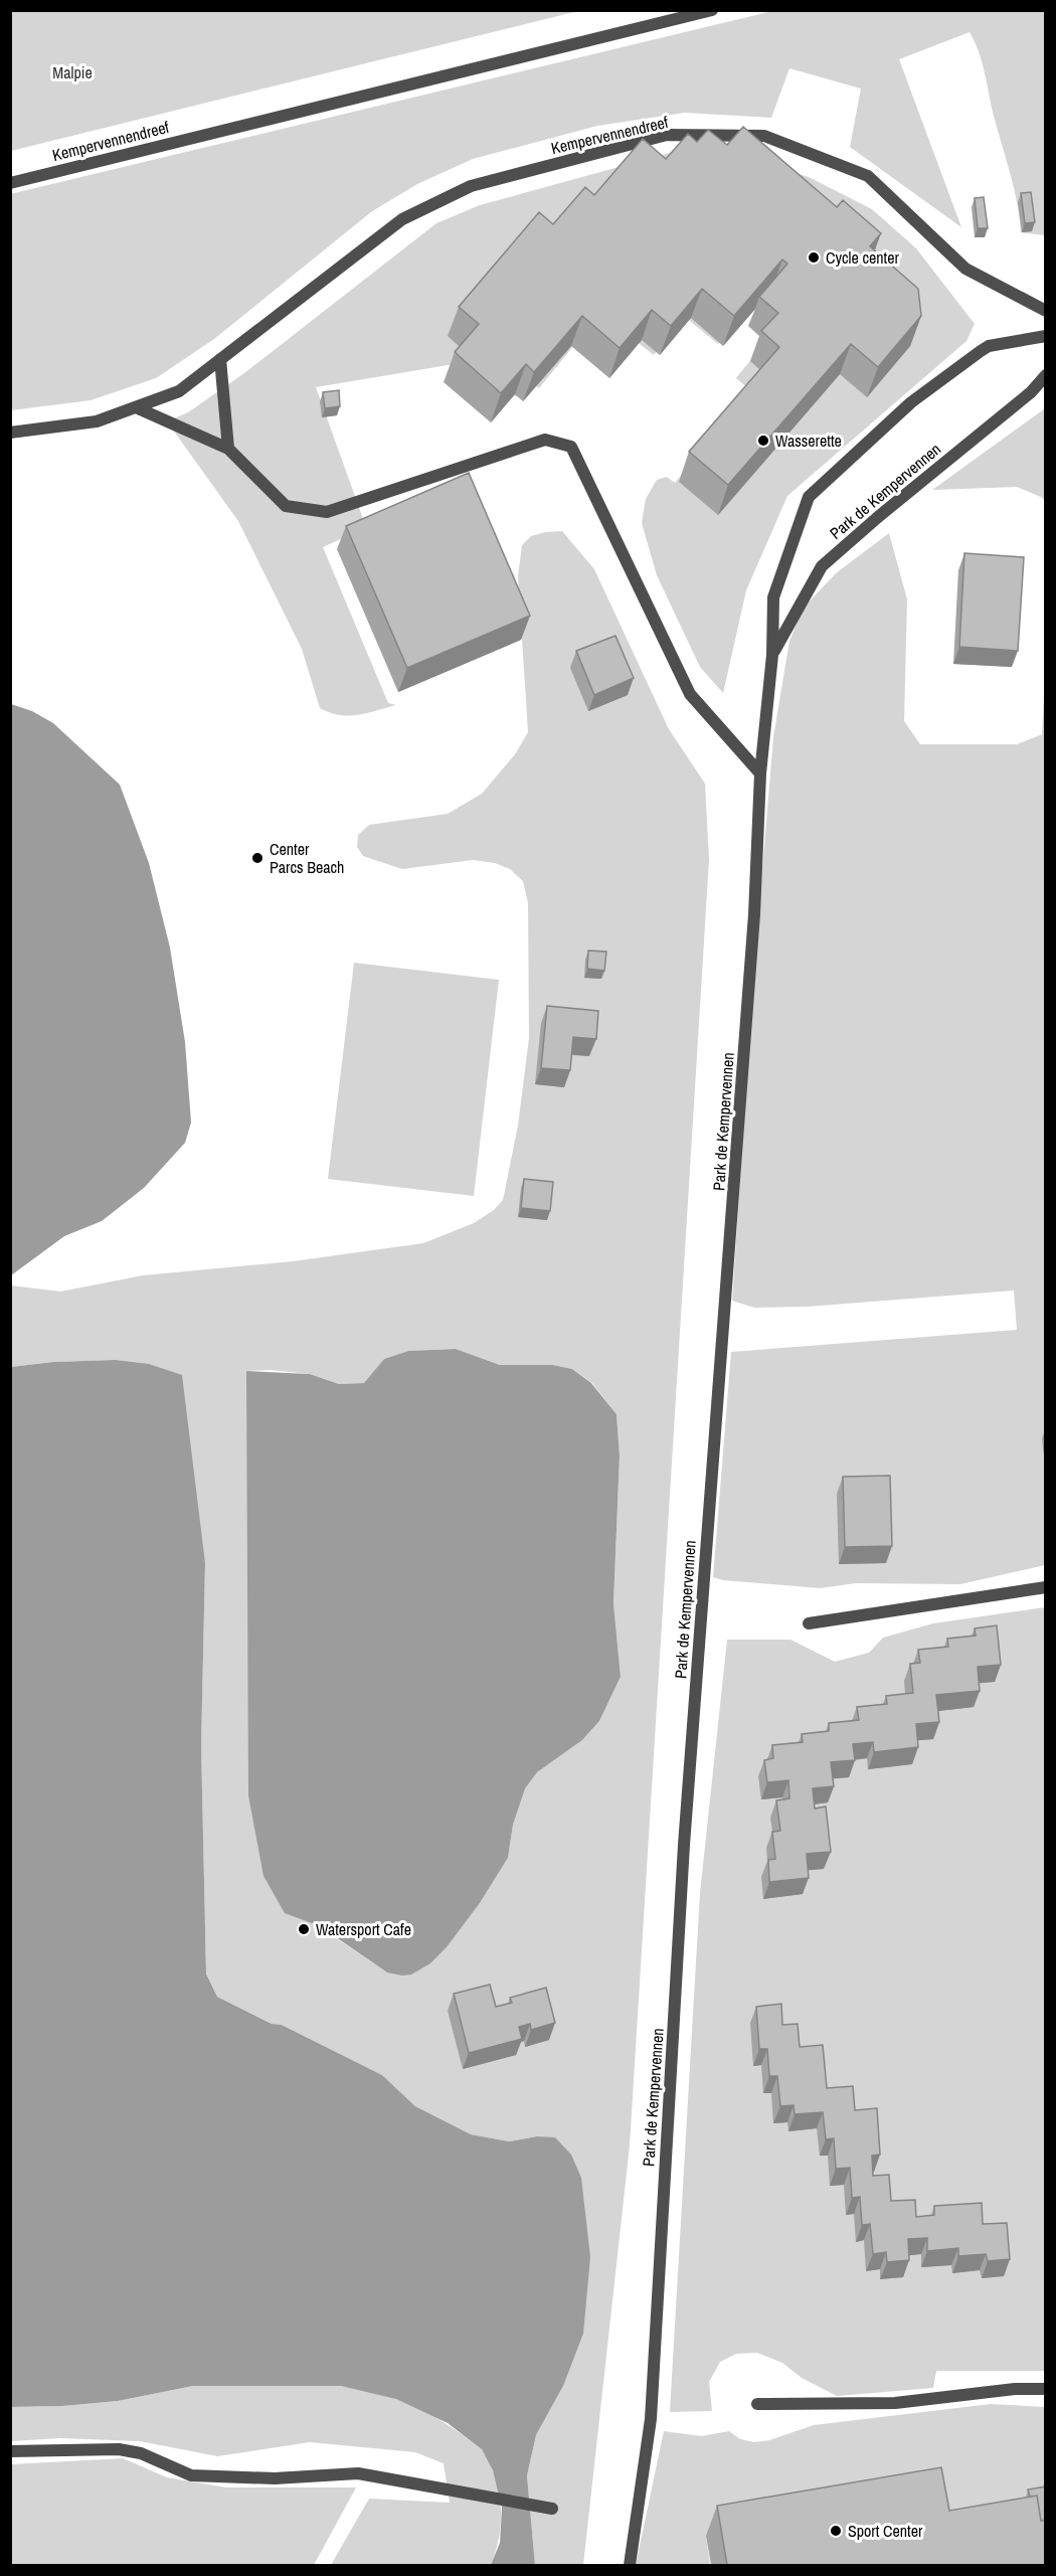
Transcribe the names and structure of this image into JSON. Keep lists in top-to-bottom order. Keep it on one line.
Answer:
{"streets":{"street":["Kempervennendreef","Park de Kempervennen"]},"parks":["Malpie"],"places":["Cycle center","Wasserette","Center Parcs Beach","Watersport Cafe","Sport Center"]}
